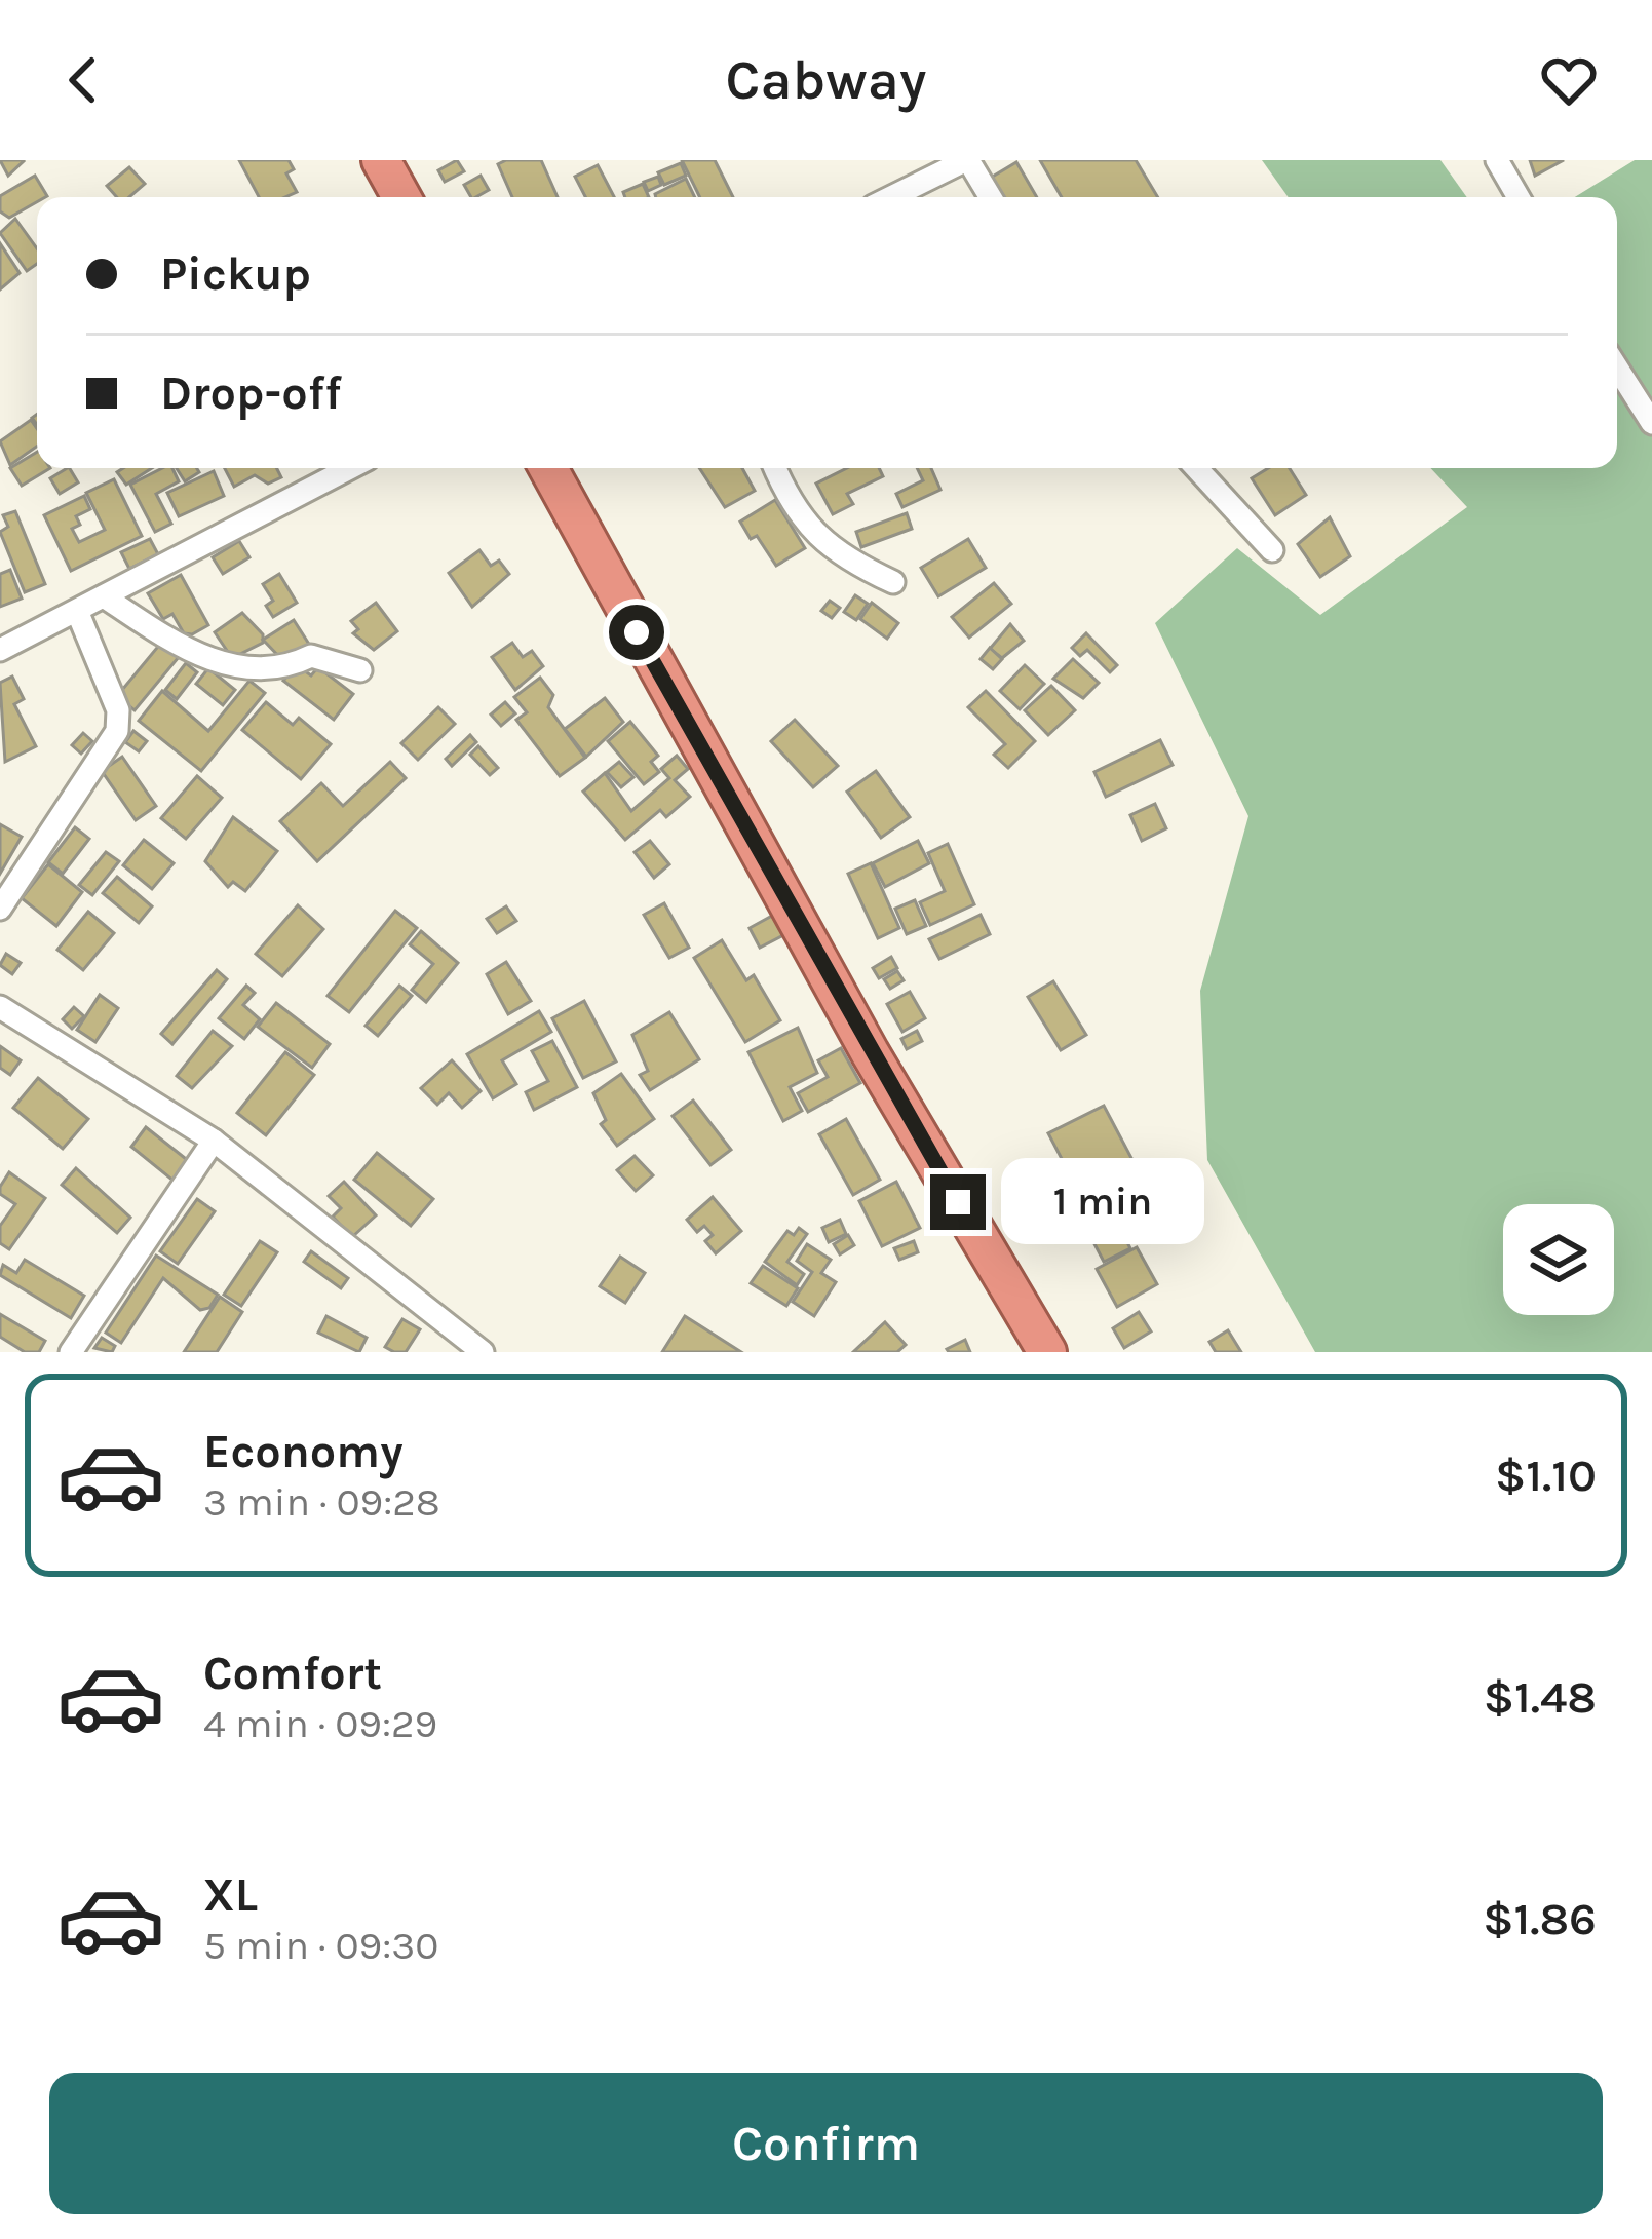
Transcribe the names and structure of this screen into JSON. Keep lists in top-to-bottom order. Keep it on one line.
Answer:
{"page":{"header":"Cabway","banner":["Pickup","Drop-off"],"bubble":"1 min","list":[{"name":"Economy","note":"3 min · 09:28","value":"$1.10"},{"name":"Comfort","note":"4 min · 09:29","value":"$1.48"},{"name":"XL","note":"5 min · 09:30","value":"$1.86"}],"buttons":"Confirm"}}
